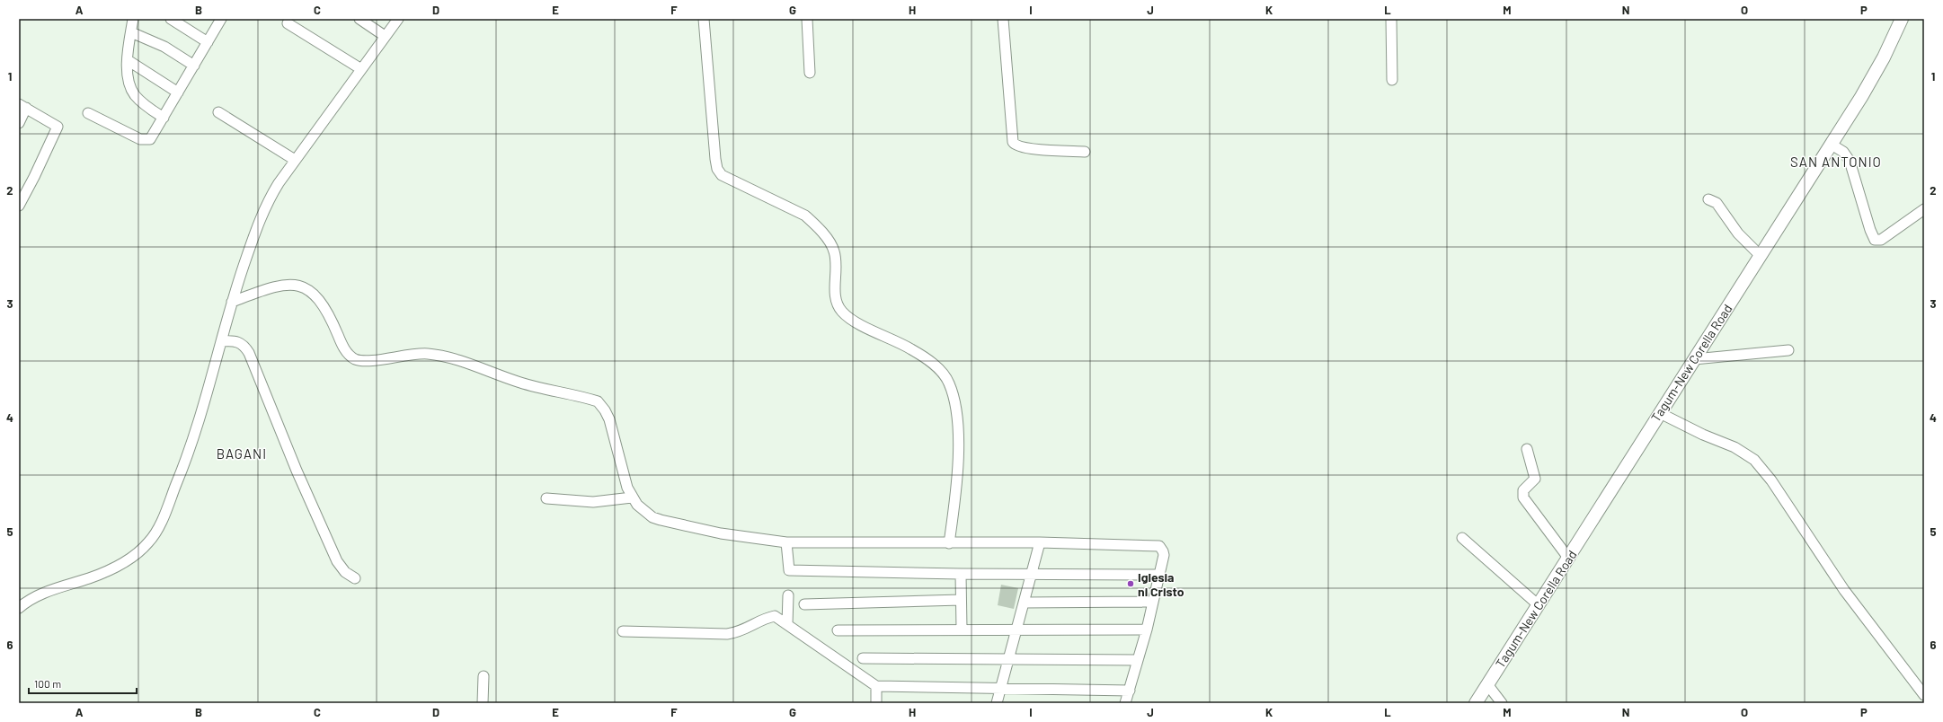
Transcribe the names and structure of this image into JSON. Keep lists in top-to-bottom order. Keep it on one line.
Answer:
{"streets":{"main road":["Tagum-New Corella Road"]},"districts":["SAN ANTONIO","BAGANI"],"places":["Iglesia ni Cristo"],"scale_bar":"100 m","grid":{"columns":["A","B","C","D","E","F","G","H","I","J","K","L","M","N","O","P"],"rows":["1","2","3","4","5","6"]}}
